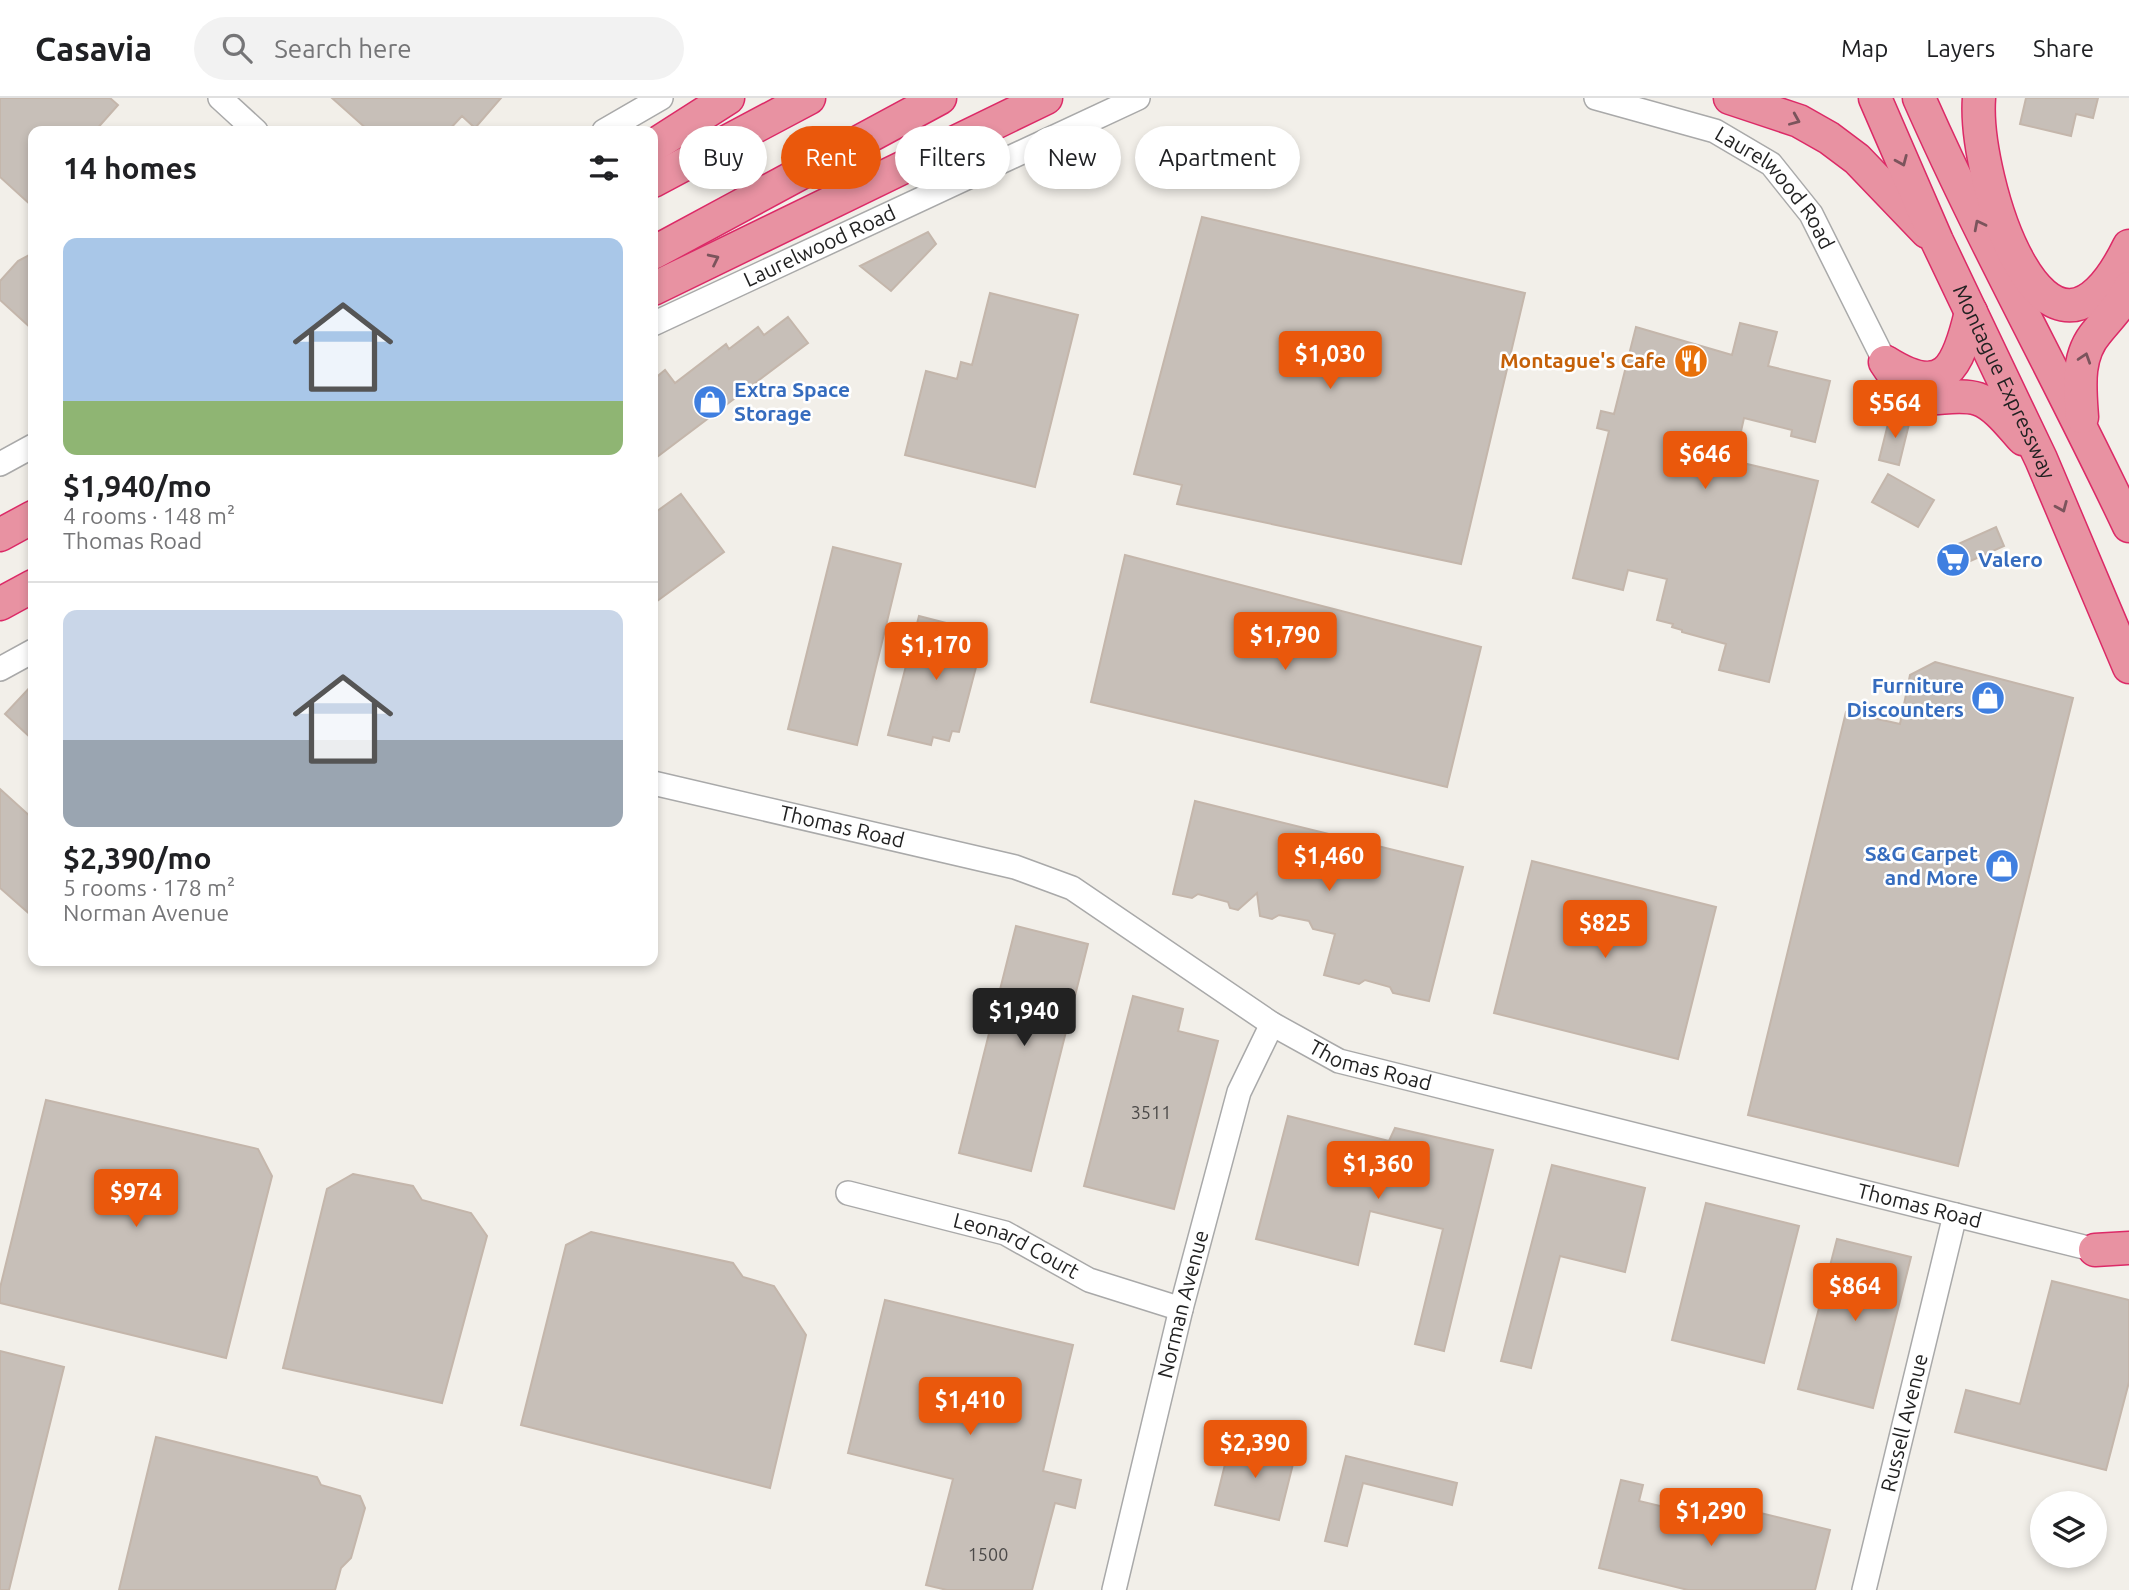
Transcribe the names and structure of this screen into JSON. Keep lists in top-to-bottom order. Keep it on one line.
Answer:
{"streets":{"highway":["Montague Expressway"],"street":["Laurelwood Road","Thomas Road","Leonard Court","Norman Avenue","Russell Avenue"]},"crossings":[["Thomas Road","Norman Avenue"],["Thomas Road","Russell Avenue"],["Leonard Court","Norman Avenue"]],"places":{"restaurant":["Montague's Cafe"],"shop":["Extra Space Storage","Furniture Discounters","S&G Carpet and More"],"supermarket":["Valero"]},"house_numbers":["3511","1500"],"page":{"header":"Casavia","search":"Search here","nav":["Map","Layers","Share"],"chip":["Buy","Rent","Filters","New","Apartment"],"heading":"14 homes","list":[{"name":"$1,940/mo","note":"4 rooms · 148 m² · Thomas Road"},{"name":"$2,390/mo","note":"5 rooms · 178 m² · Norman Avenue"}],"price":["$1,030","$564","$646","$1,790","$1,170","$1,460","$825","$1,940","$1,360","$974","$864","$1,410","$2,390","$1,290"]}}
